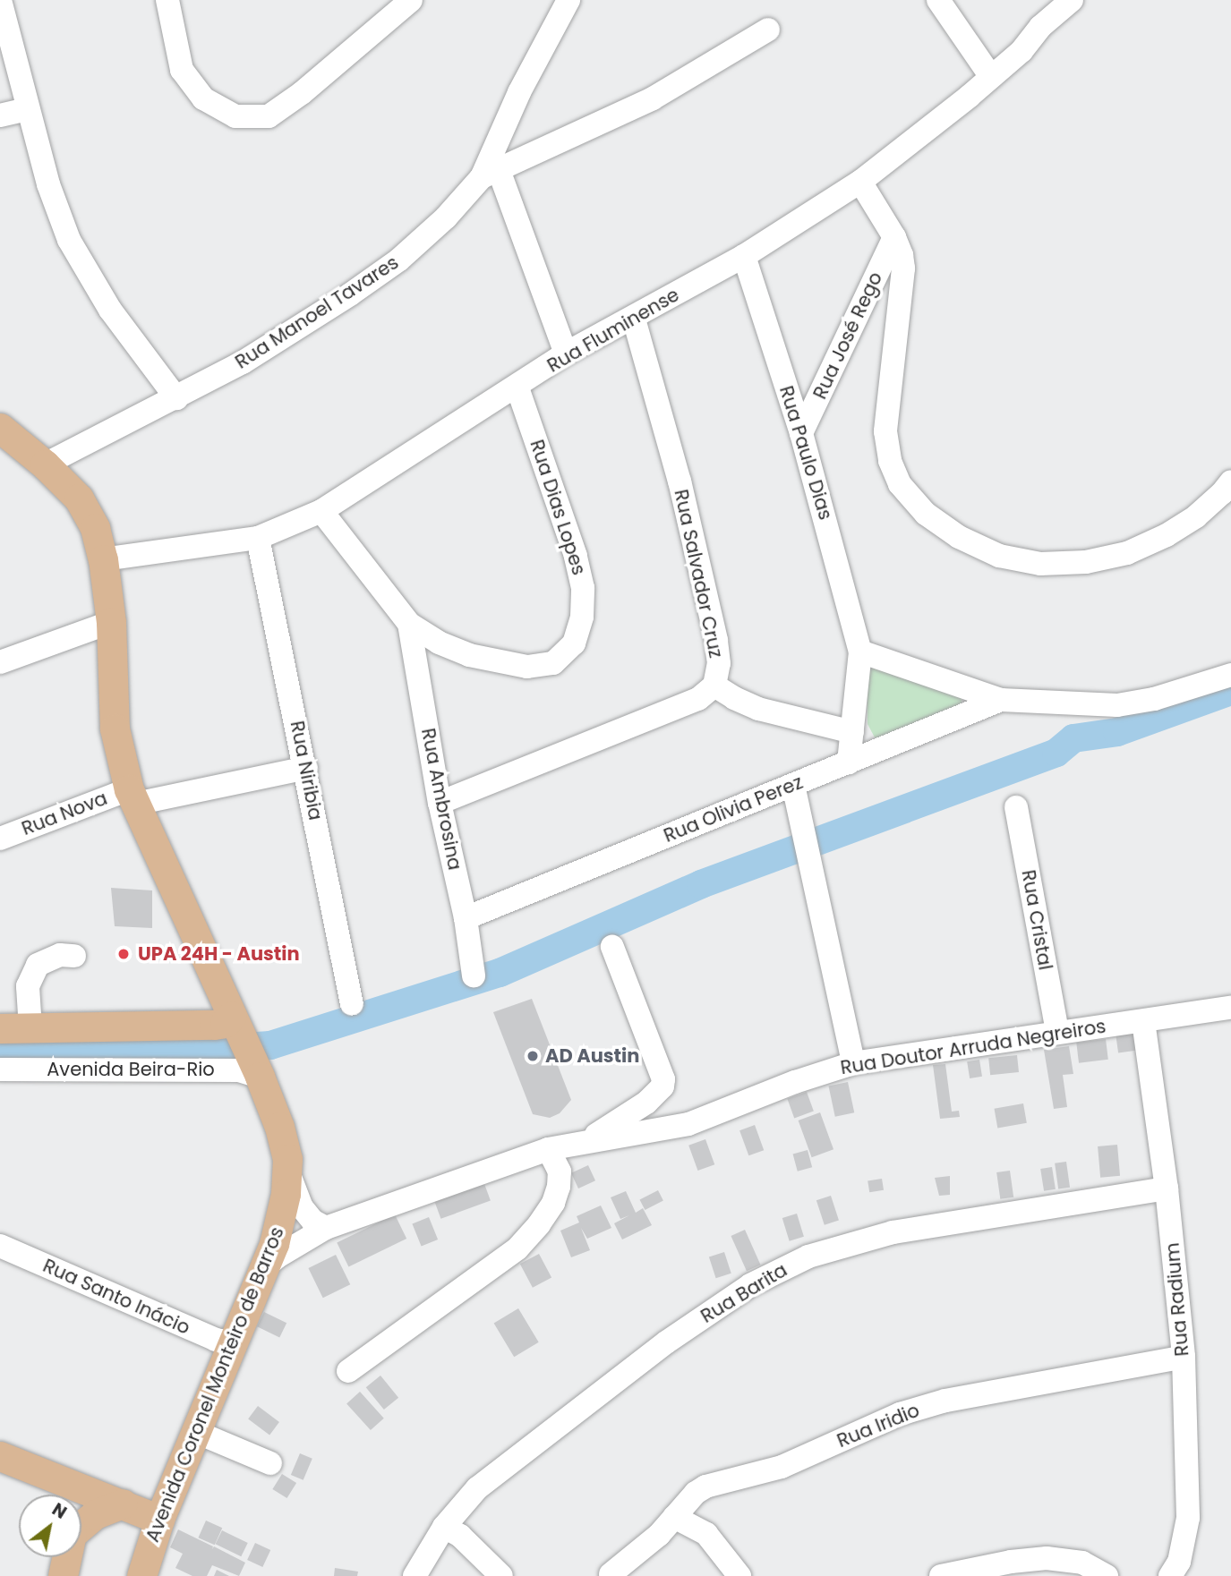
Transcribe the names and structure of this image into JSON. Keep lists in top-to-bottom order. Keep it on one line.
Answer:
{"streets":{"main road":["Avenida Coronel Monteiro de Barros"],"street":["Rua Manoel Tavares","Rua Fluminense","Rua José Rego","Rua Paulo Dias","Rua Dias Lopes","Rua Salvador Cruz","Rua Niribia","Rua Ambrosina","Rua Olivia Perez","Rua Nova","Rua Cristal","Rua Doutor Arruda Negreiros","Avenida Beira-Rio","Rua Barita","Rua Santo Inácio","Rua Radium","Rua Iridio"]},"crossings":[["Rua Manoel Tavares","Avenida Coronel Monteiro de Barros"],["Rua Fluminense","Rua Paulo Dias"],["Rua Fluminense","Rua Dias Lopes"],["Rua Fluminense","Rua Salvador Cruz"],["Rua Fluminense","Rua Niribia"],["Rua Fluminense","Avenida Coronel Monteiro de Barros"],["Rua José Rego","Rua Paulo Dias"],["Rua Paulo Dias","Rua Olivia Perez"],["Rua Dias Lopes","Rua Ambrosina"],["Rua Salvador Cruz","Rua Ambrosina"],["Rua Niribia","Rua Nova"],["Rua Ambrosina","Rua Olivia Perez"],["Rua Nova","Avenida Coronel Monteiro de Barros"],["Rua Cristal","Rua Doutor Arruda Negreiros"],["Rua Doutor Arruda Negreiros","Rua Radium"],["Rua Doutor Arruda Negreiros","Avenida Coronel Monteiro de Barros"],["Avenida Beira-Rio","Avenida Coronel Monteiro de Barros"],["Rua Barita","Rua Radium"],["Rua Santo Inácio","Avenida Coronel Monteiro de Barros"],["Rua Radium","Rua Iridio"]],"places":["UPA 24H - Austin","AD Austin"],"north":"top right"}
